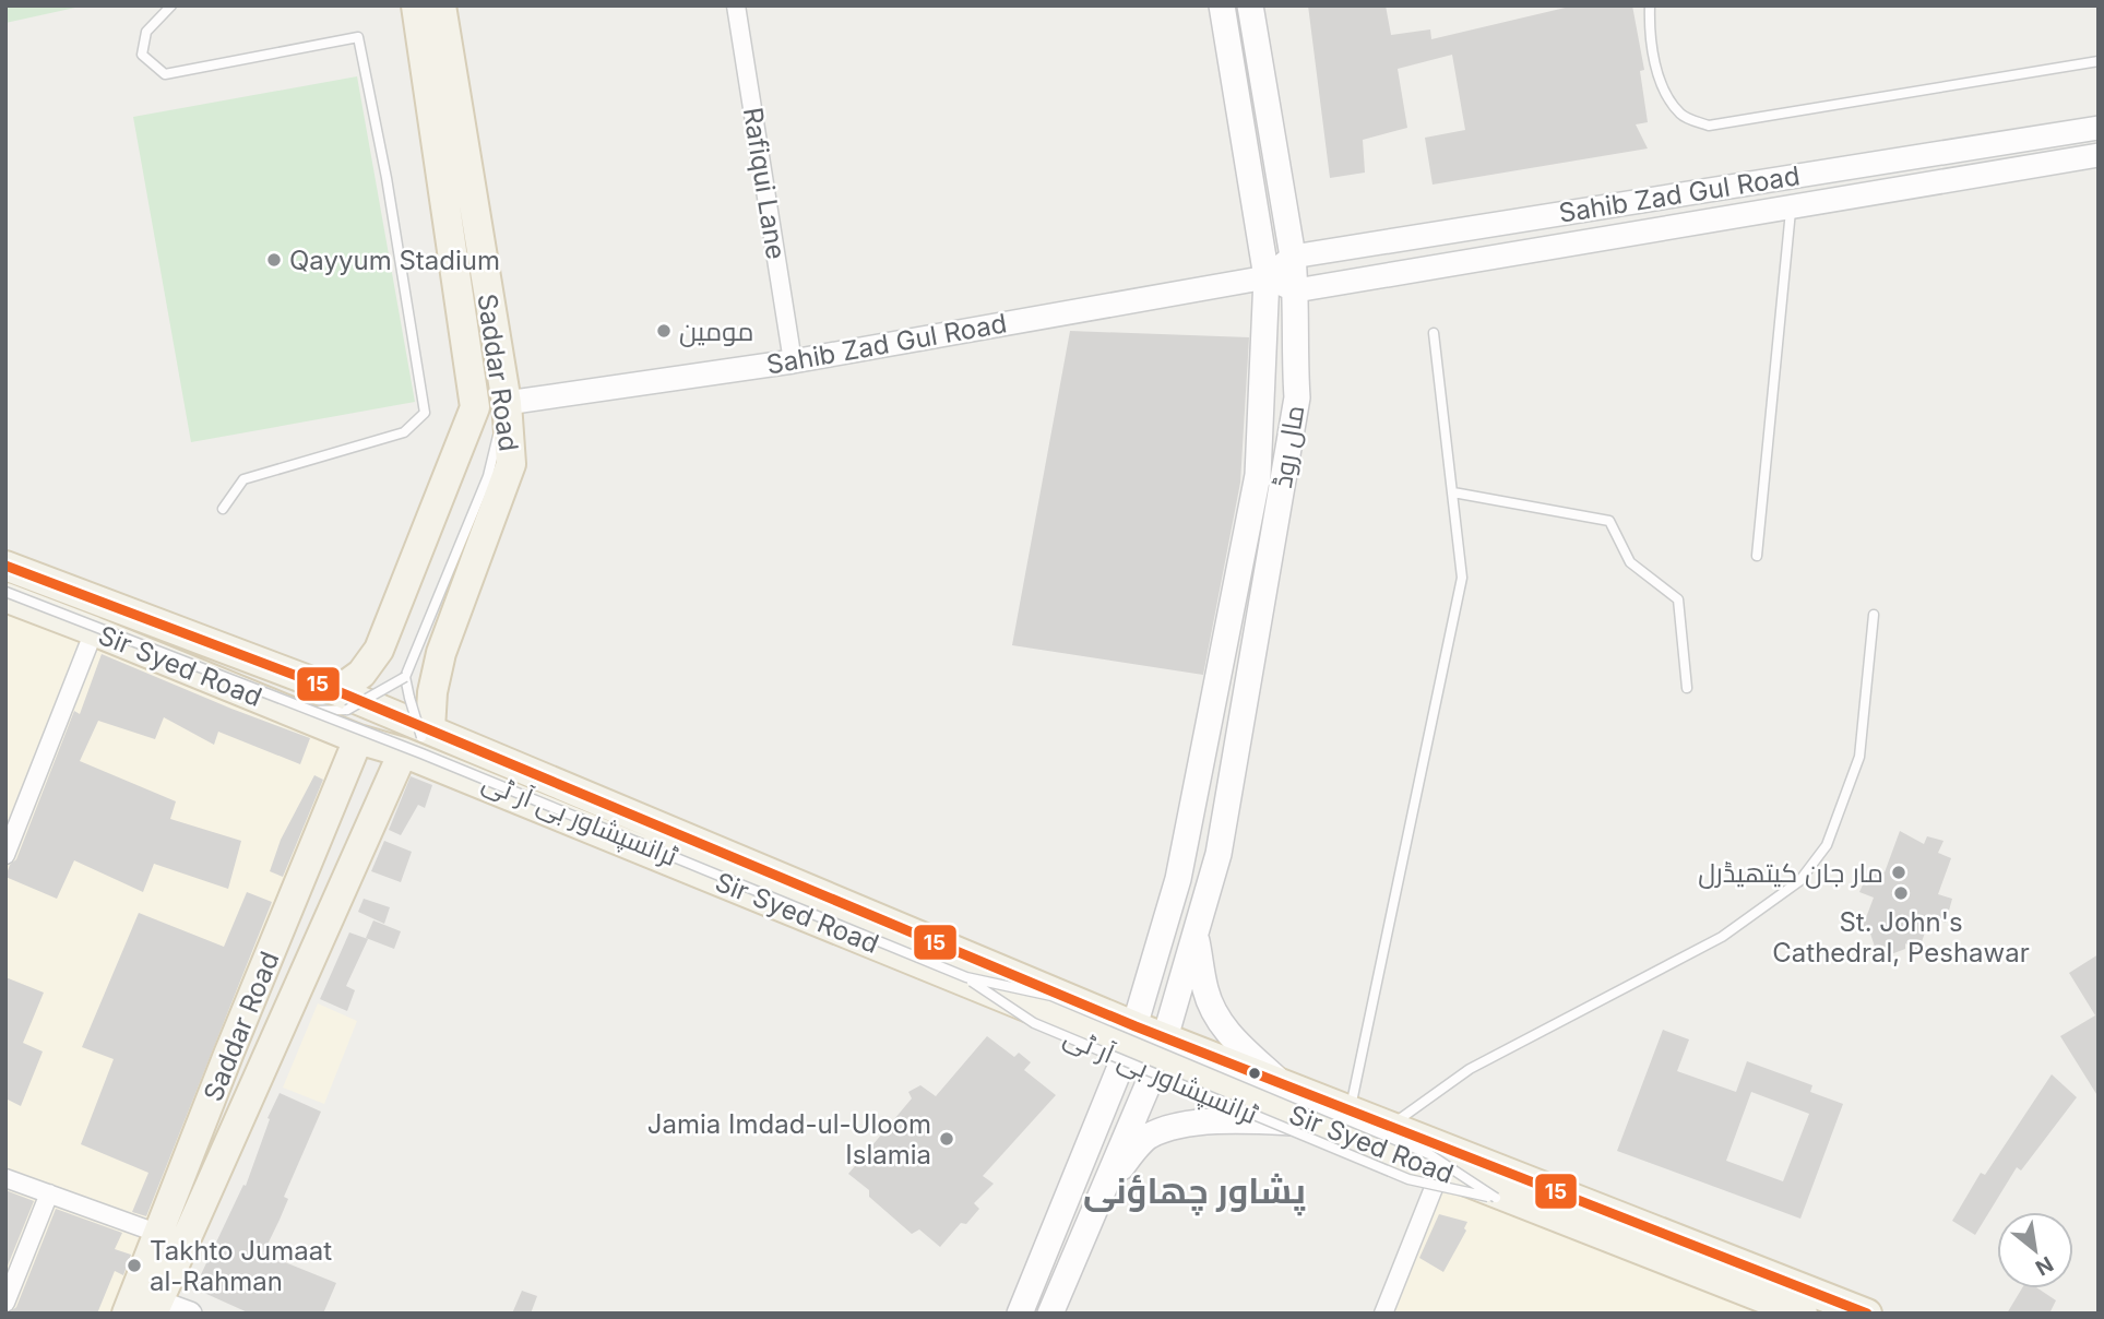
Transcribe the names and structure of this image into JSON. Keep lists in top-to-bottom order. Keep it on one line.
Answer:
{"streets":{"main road":["Saddar Road","مال روڈ","Sir Syed Road"],"street":["Rafiqui Lane","Sahib Zad Gul Road"],"lane":["ٹرانسپشاور بی آر ٹی"]},"crossings":[["Rafiqui Lane","Sahib Zad Gul Road"],["Sahib Zad Gul Road","Saddar Road"],["Sahib Zad Gul Road","مال روڈ"],["Saddar Road","Sir Syed Road"],["مال روڈ","Sir Syed Road"],["Sir Syed Road","ٹرانسپشاور بی آر ٹی"]],"districts":["پشاور چھاؤنی"],"places":["Qayyum Stadium","مومین","مار جان کیتھیڈرل","St. John's Cathedral, Peshawar","Jamia Imdad-ul-Uloom Islamia","Takhto Jumaat al-Rahman"],"lines":["transit line 15"],"north":"bottom right"}
